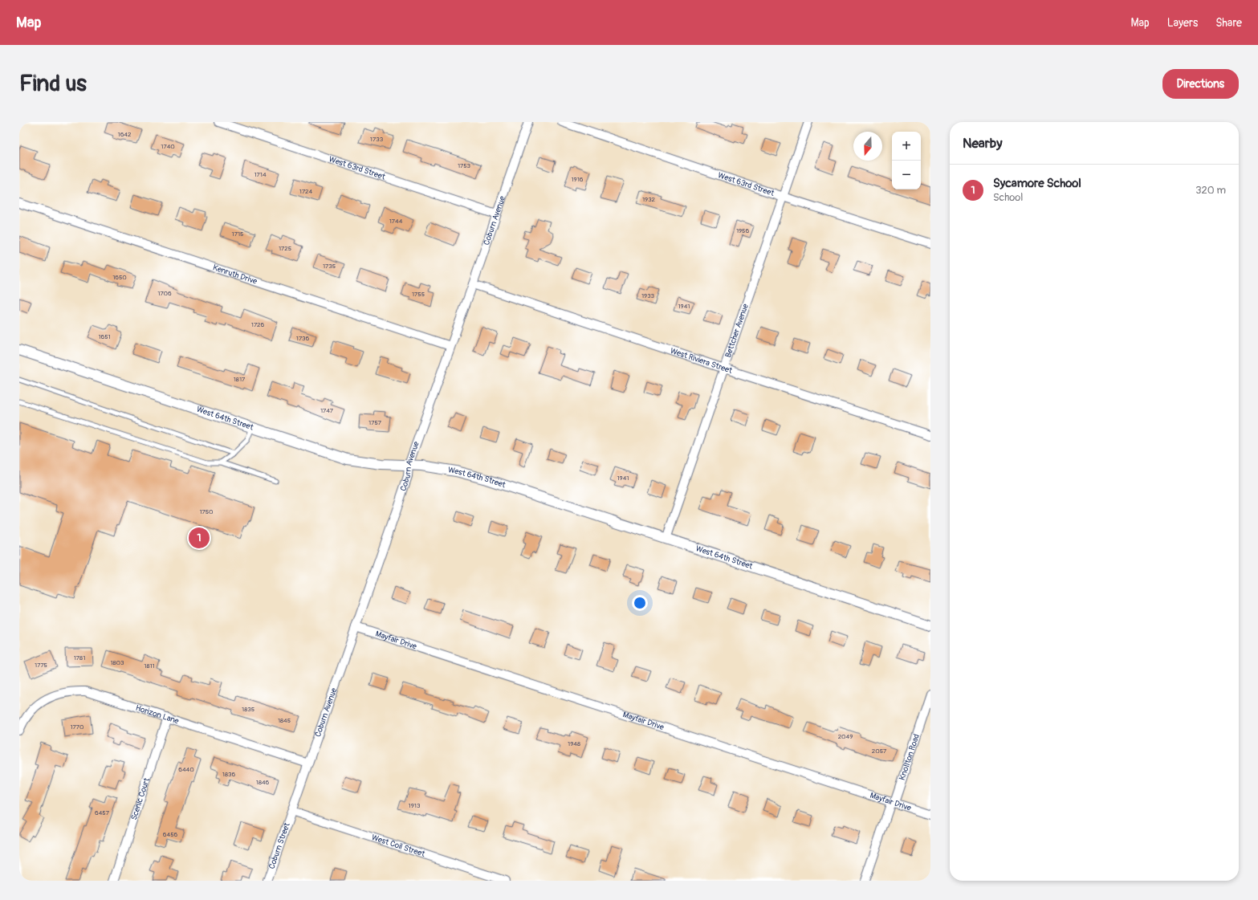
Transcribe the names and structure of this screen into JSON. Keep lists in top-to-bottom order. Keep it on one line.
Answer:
{"streets":{"street":["West 63rd Street","Coburn Avenue","Kenruth Drive","Bettcher Avenue","West Riviera Street","West 64th Street","Mayfair Drive","Horizon Lane","Knollton Road","Scenic Court","Coburn Street","West Coil Street"]},"crossings":[["West 63rd Street","Coburn Avenue"],["West 63rd Street","Bettcher Avenue"],["Coburn Avenue","Kenruth Drive"],["Coburn Avenue","West Riviera Street"],["Coburn Avenue","West 64th Street"],["Coburn Avenue","Mayfair Drive"],["Coburn Avenue","Horizon Lane"],["Coburn Avenue","Coburn Street"],["Coburn Avenue","West Coil Street"],["Bettcher Avenue","West Riviera Street"],["Bettcher Avenue","West 64th Street"],["Mayfair Drive","Knollton Road"],["Horizon Lane","Scenic Court"],["Coburn Street","West Coil Street"]],"house_numbers":["1642","1733","1740","1753","1714","1916","1724","1932","1744","1956","1715","1725","1735","1650","1706","1755","1933","1941","1726","1651","1736","1817","1747","1757","1941","1750","1781","1803","1775","1811","1835","1845","1770","2049","1948","2057","6440","1836","1846","1913","6457","6456"],"north":"bottom","page":{"header":"Map","nav":["Map","Layers","Share"],"buttons":"Directions","title":"Find us","heading":"Nearby","map_buttons":["+","−"],"list":[{"mark":"1","name":"Sycamore School","note":"School","value":"320 m"}],"pins":"1"}}
